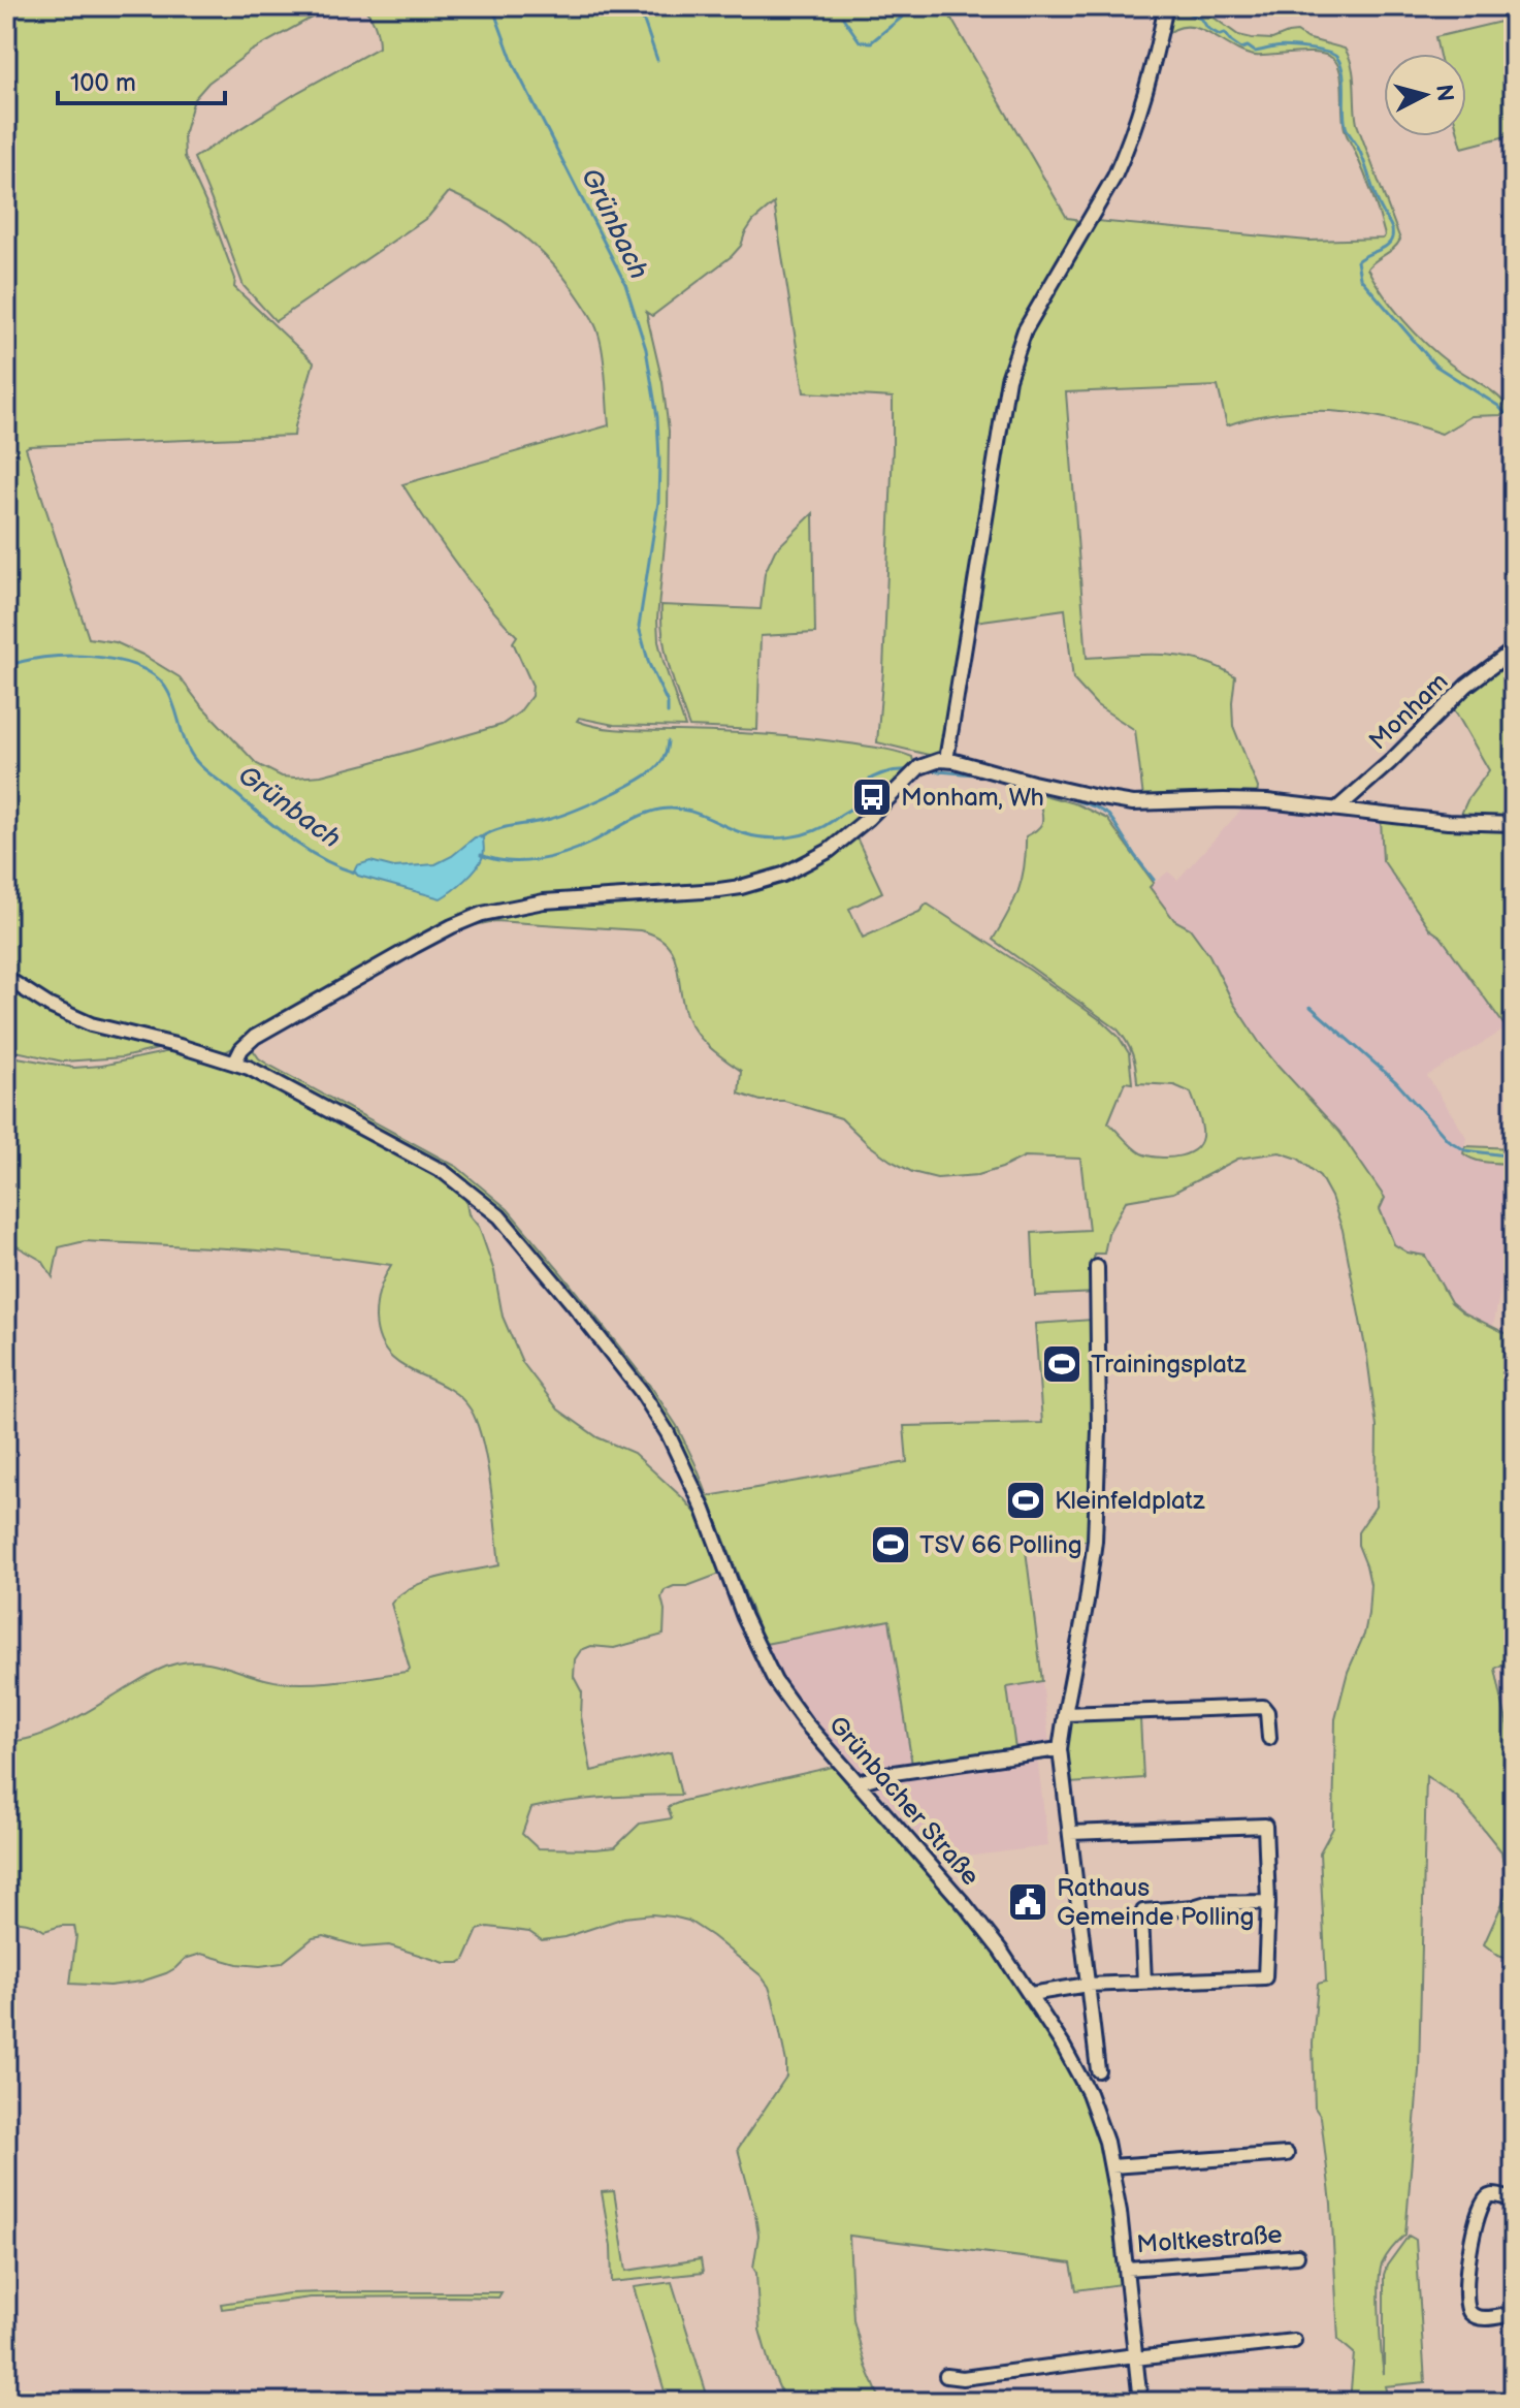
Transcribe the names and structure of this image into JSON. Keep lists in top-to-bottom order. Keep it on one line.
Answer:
{"streets":{"street":["Monham","Grünbacher Straße","Moltkestraße"]},"crossings":[["Grünbacher Straße","Moltkestraße"]],"water":["Grünbach"],"places":{"bus stop":["Monham, Wh"],"sports":["Trainingsplatz","Kleinfeldplatz","TSV 66 Polling"],"public building":["Rathaus Gemeinde Polling"]},"scale_bar":"100 m","north":"right"}
